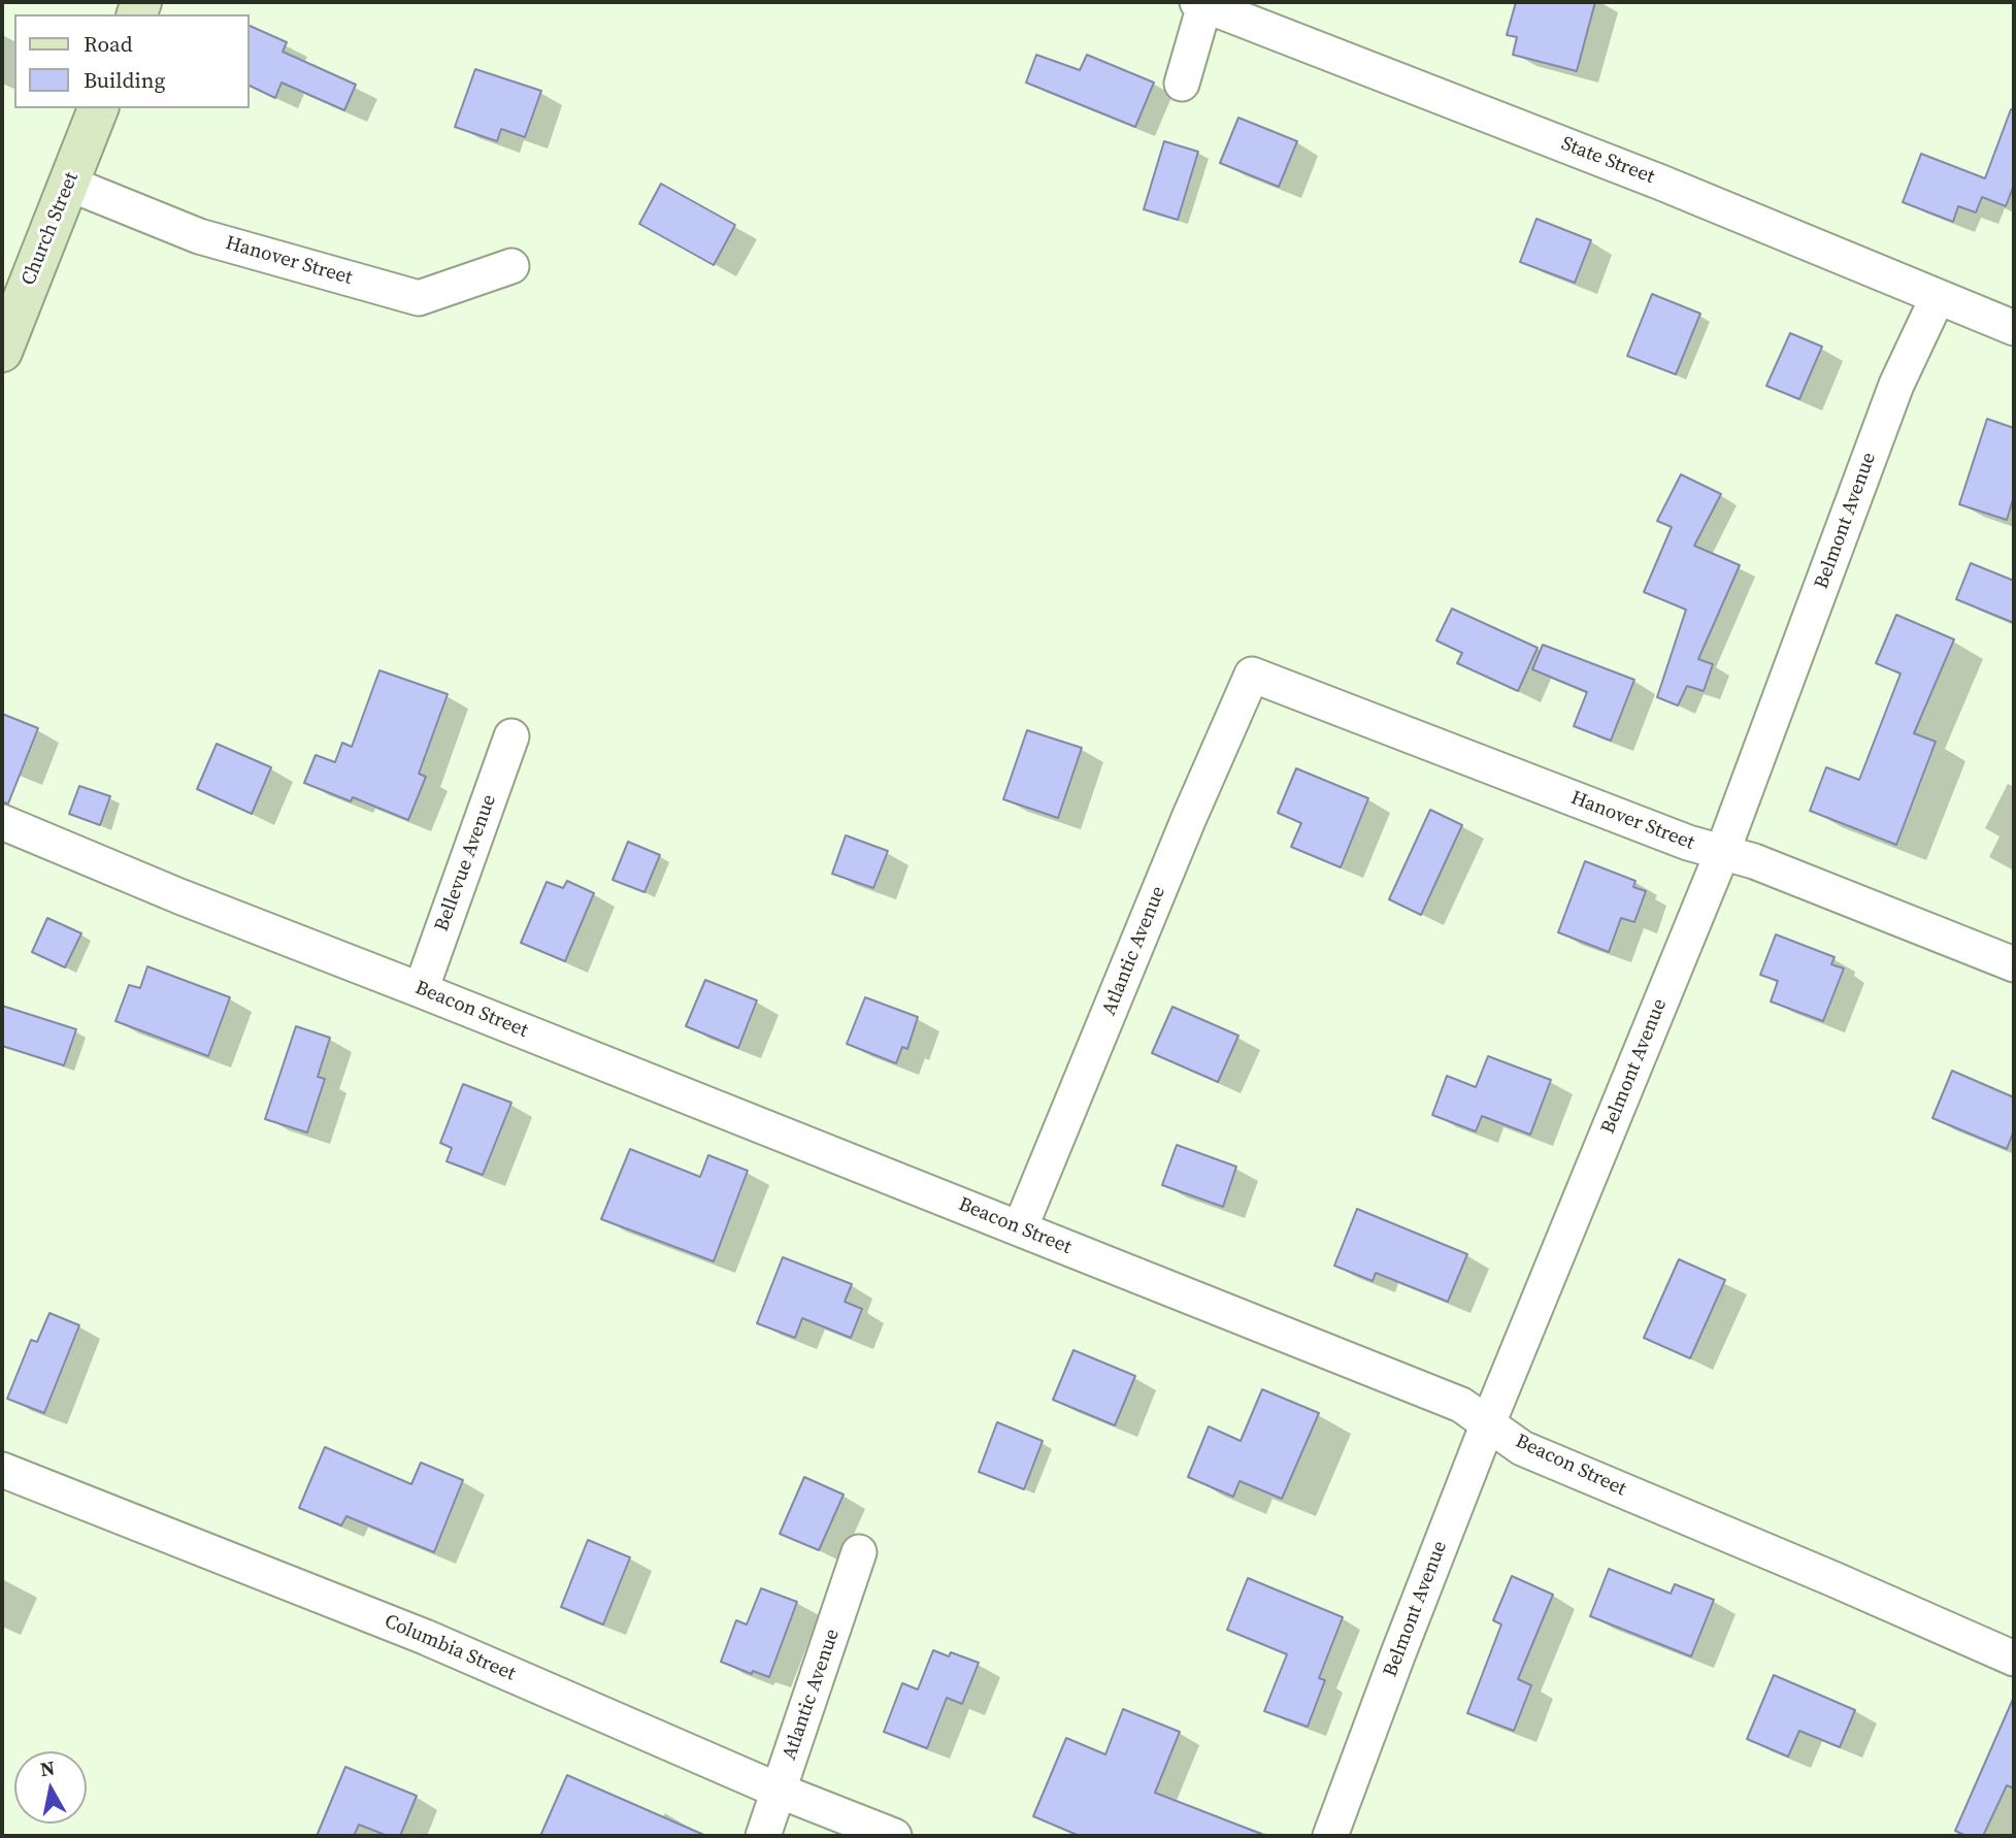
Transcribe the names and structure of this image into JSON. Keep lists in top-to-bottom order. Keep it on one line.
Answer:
{"streets":{"main road":["Church Street"],"street":["State Street","Hanover Street","Belmont Avenue","Bellevue Avenue","Atlantic Avenue","Beacon Street","Columbia Street"]},"crossings":[["State Street","Belmont Avenue"],["Church Street","Hanover Street"],["Hanover Street","Belmont Avenue"],["Hanover Street","Atlantic Avenue"],["Belmont Avenue","Beacon Street"],["Bellevue Avenue","Beacon Street"],["Atlantic Avenue","Beacon Street"],["Atlantic Avenue","Columbia Street"]],"legend":["Road","Building"],"north":"top"}
